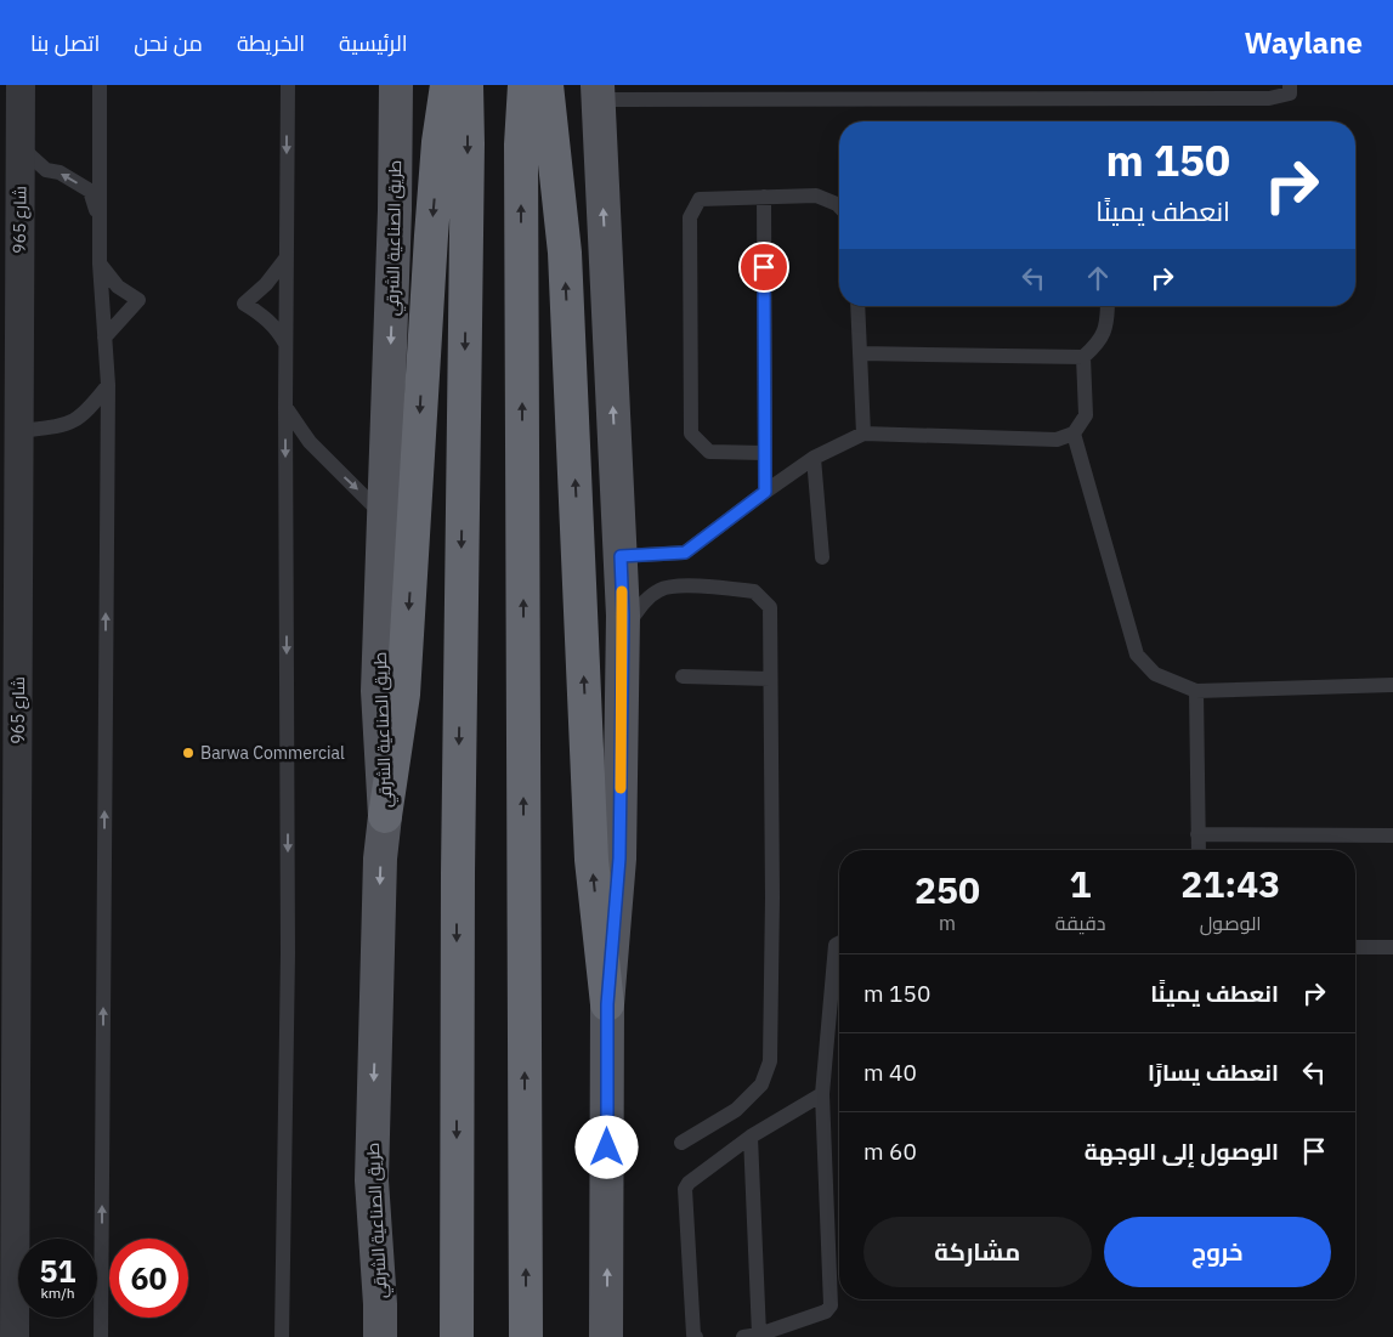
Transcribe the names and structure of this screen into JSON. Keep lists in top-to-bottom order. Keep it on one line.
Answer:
{"streets":{"main road":["طريق الصناعية الشرقي"],"street":["شارع 965"]},"places":["Barwa Commercial"],"page":{"header":"Waylane","nav":["الرئيسية","الخريطة","من نحن","اتصل بنا"],"turn":["150 m","انعطف يمينًا"],"eta":["21:43","الوصول","1","دقيقة","250","m"],"list":[{"name":"انعطف يمينًا","value":"150 m"},{"name":"انعطف يسارًا","value":"40 m"},{"name":"الوصول إلى الوجهة","value":"60 m"}],"buttons":["خروج","مشاركة"],"speed":"51 km/h","limit":"60"}}
